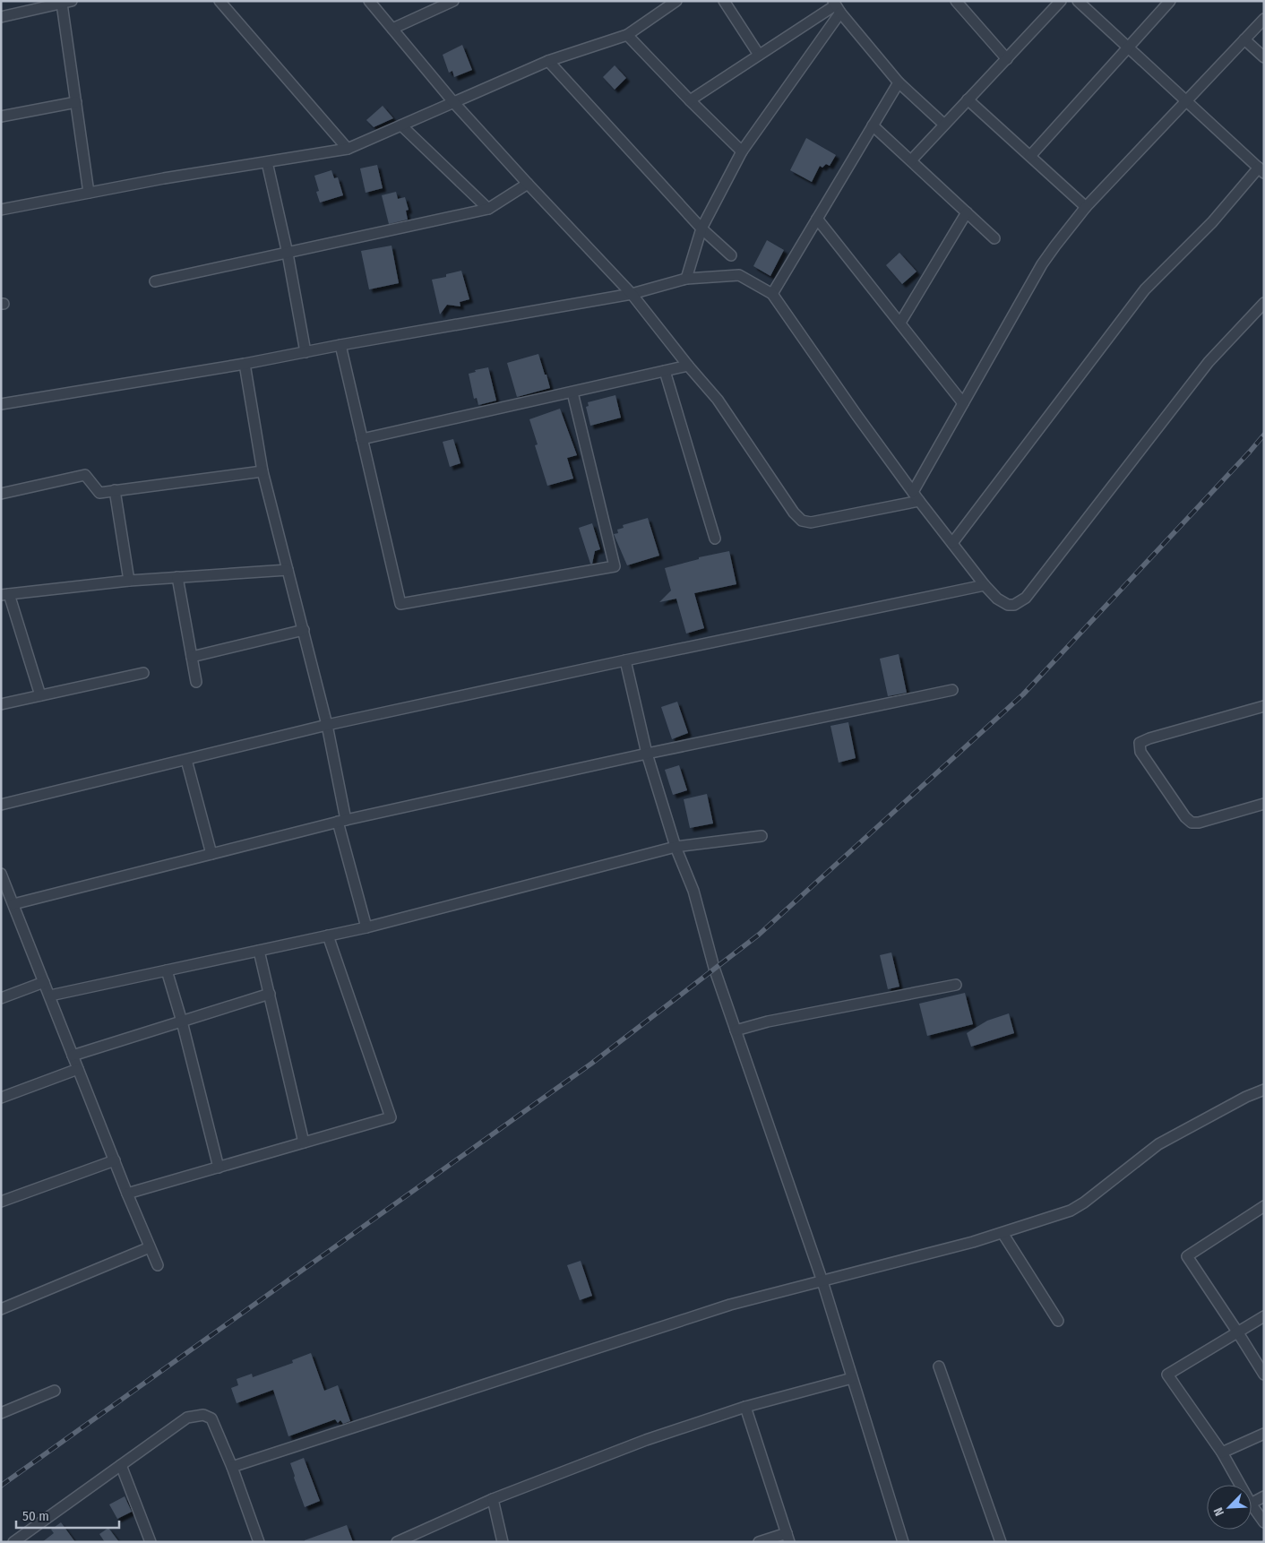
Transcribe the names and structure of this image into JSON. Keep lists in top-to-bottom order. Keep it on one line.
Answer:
{"scale_bar":"50 m","north":"bottom left"}
